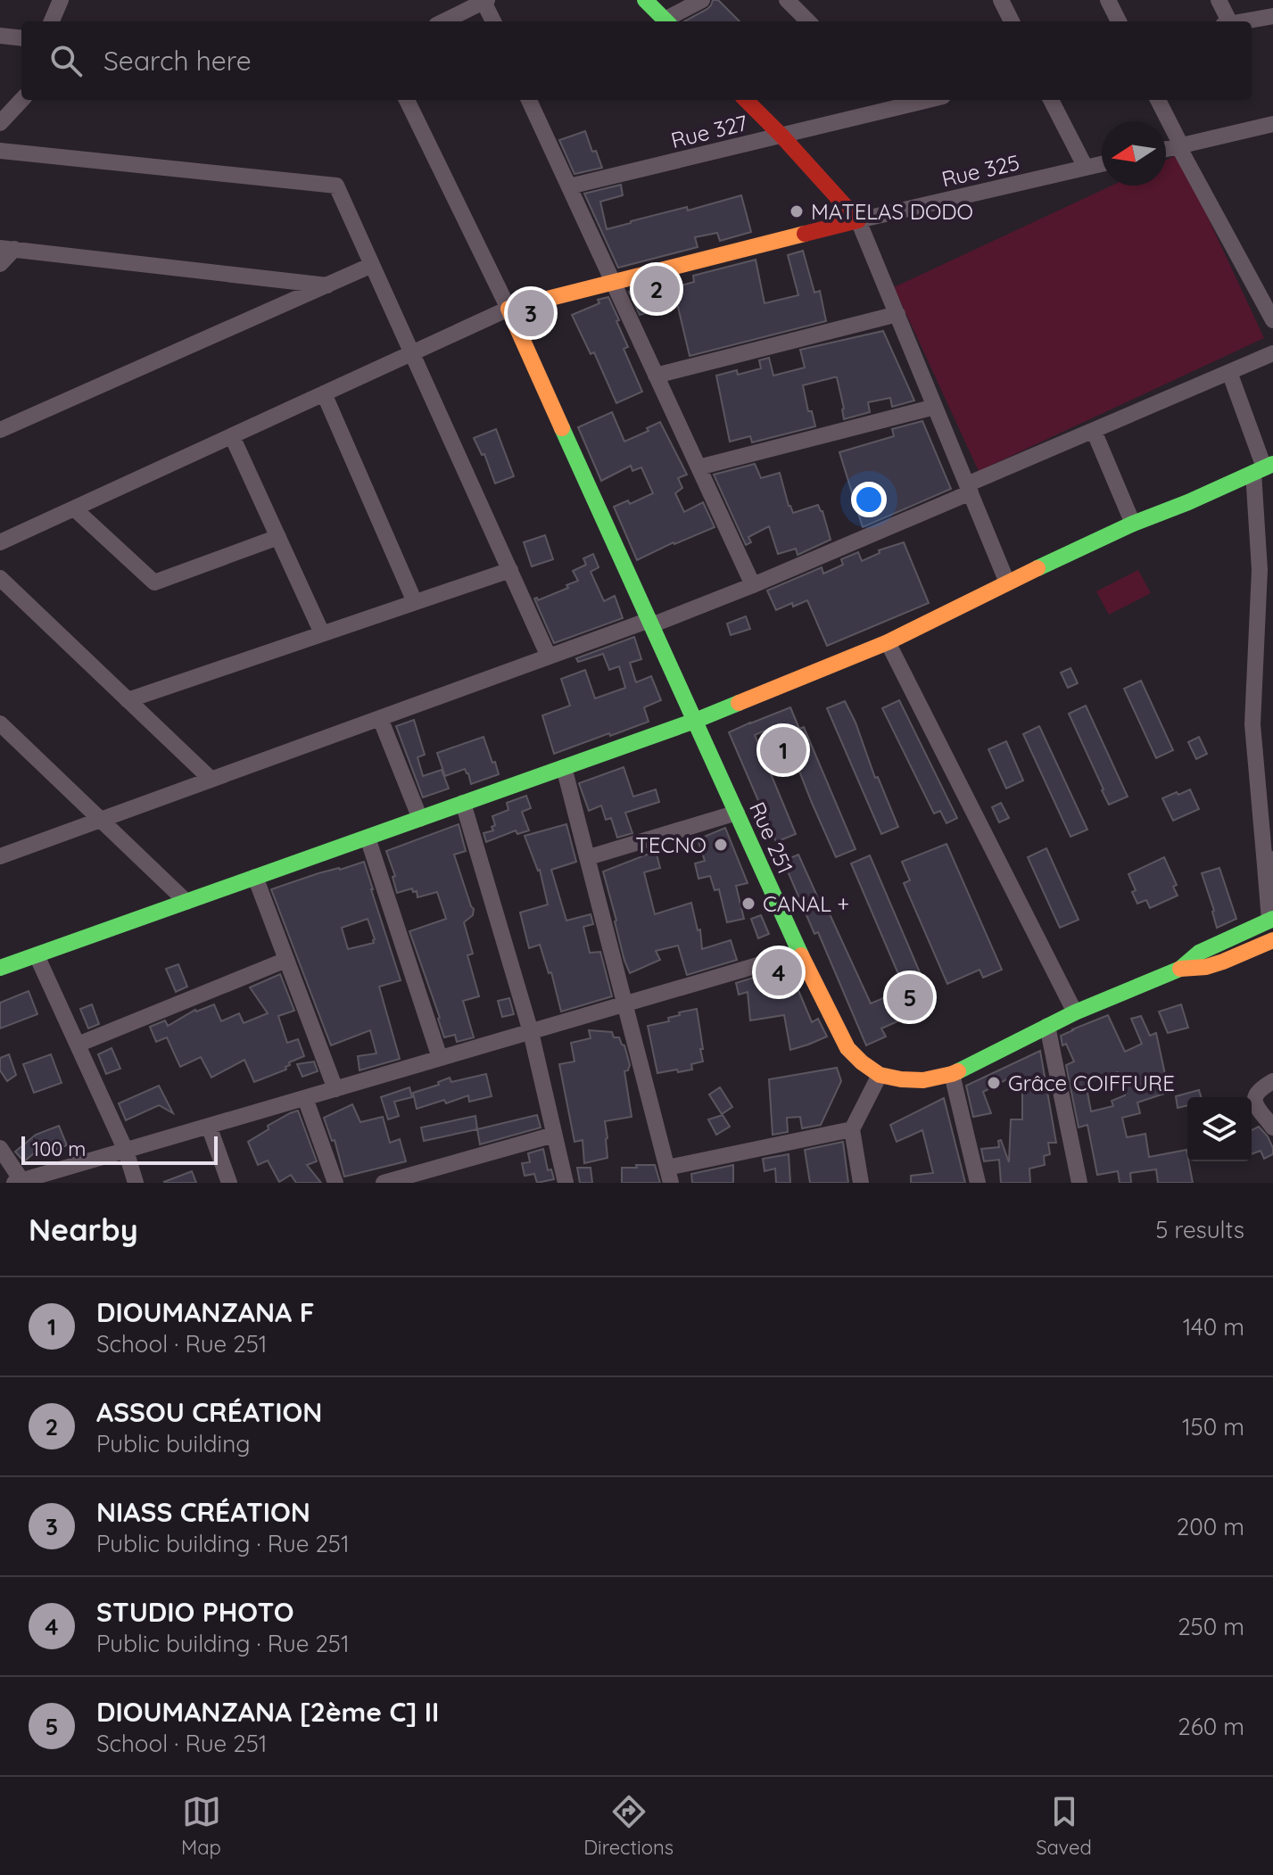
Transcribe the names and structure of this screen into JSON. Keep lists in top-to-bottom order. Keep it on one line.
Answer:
{"streets":{"main road":["Rue 251"],"street":["Rue 327","Rue 325"]},"places":["MATELAS DODO","TECNO","CANAL +","Grâce COIFFURE"],"scale_bar":"100 m","north":"left","page":{"search":"Search here","pins":["2","3","1","4","5"],"scale":"100 m","heading":["Nearby","5 results"],"list":[{"mark":"1","name":"DIOUMANZANA F","note":"School · Rue 251","value":"140 m"},{"mark":"2","name":"ASSOU CRÉATION","note":"Public building","value":"150 m"},{"mark":"3","name":"NIASS CRÉATION","note":"Public building · Rue 251","value":"200 m"},{"mark":"4","name":"STUDIO PHOTO","note":"Public building · Rue 251","value":"250 m"},{"mark":"5","name":"DIOUMANZANA [2ème C] II","note":"School · Rue 251","value":"260 m"}],"nav":["Map","Directions","Saved"]}}
